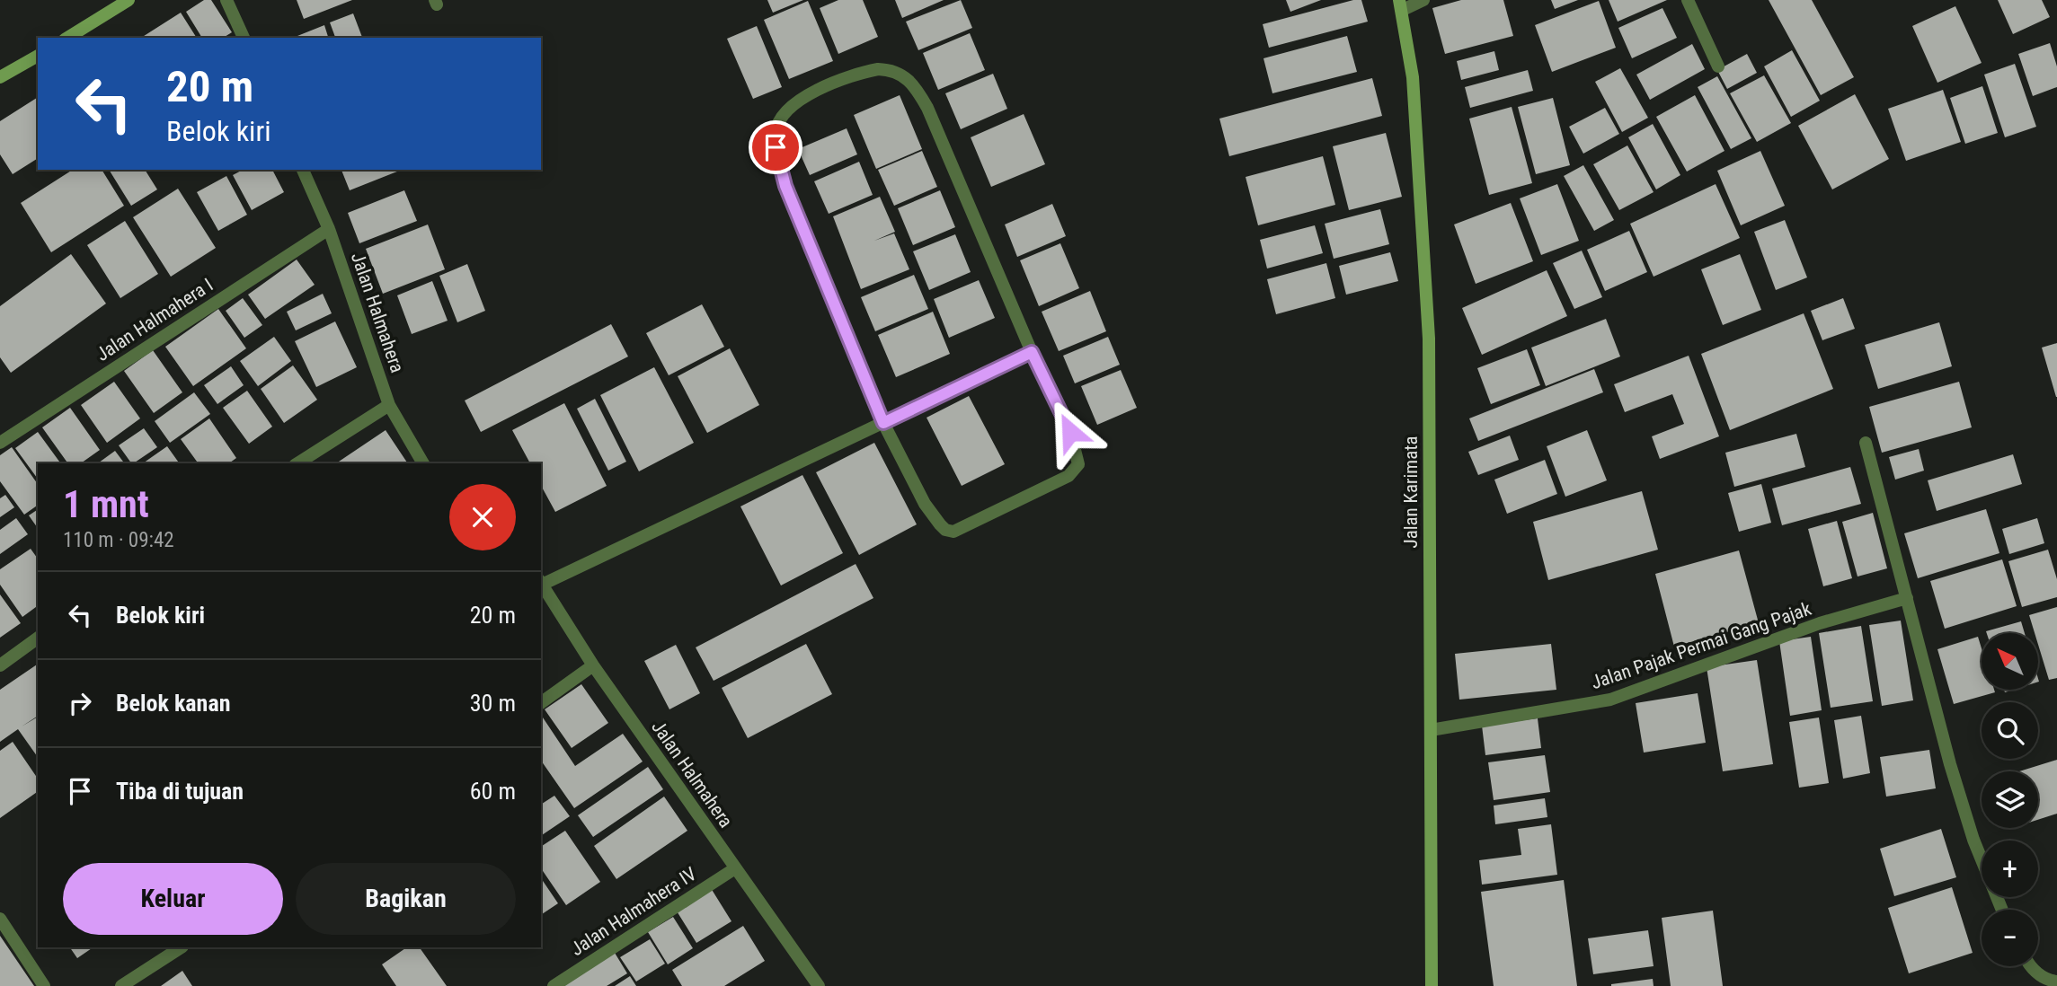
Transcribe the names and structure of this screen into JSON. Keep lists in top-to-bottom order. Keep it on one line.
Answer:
{"streets":{"main road":["Jalan Karimata"],"street":["Jalan Halmahera","Jalan Halmahera I","Jalan Pajak Permai Gang Pajak","Jalan Halmahera IV"]},"crossings":[["Jalan Halmahera","Jalan Halmahera I"],["Jalan Halmahera","Jalan Halmahera IV"],["Jalan Karimata","Jalan Pajak Permai Gang Pajak"]],"north":"top left","page":{"turn":["20 m","Belok kiri"],"heading":["1 mnt","110 m · 09:42"],"list":[{"name":"Belok kiri","value":"20 m"},{"name":"Belok kanan","value":"30 m"},{"name":"Tiba di tujuan","value":"60 m"}],"map_buttons":["+","−"],"buttons":["Keluar","Bagikan"]}}
